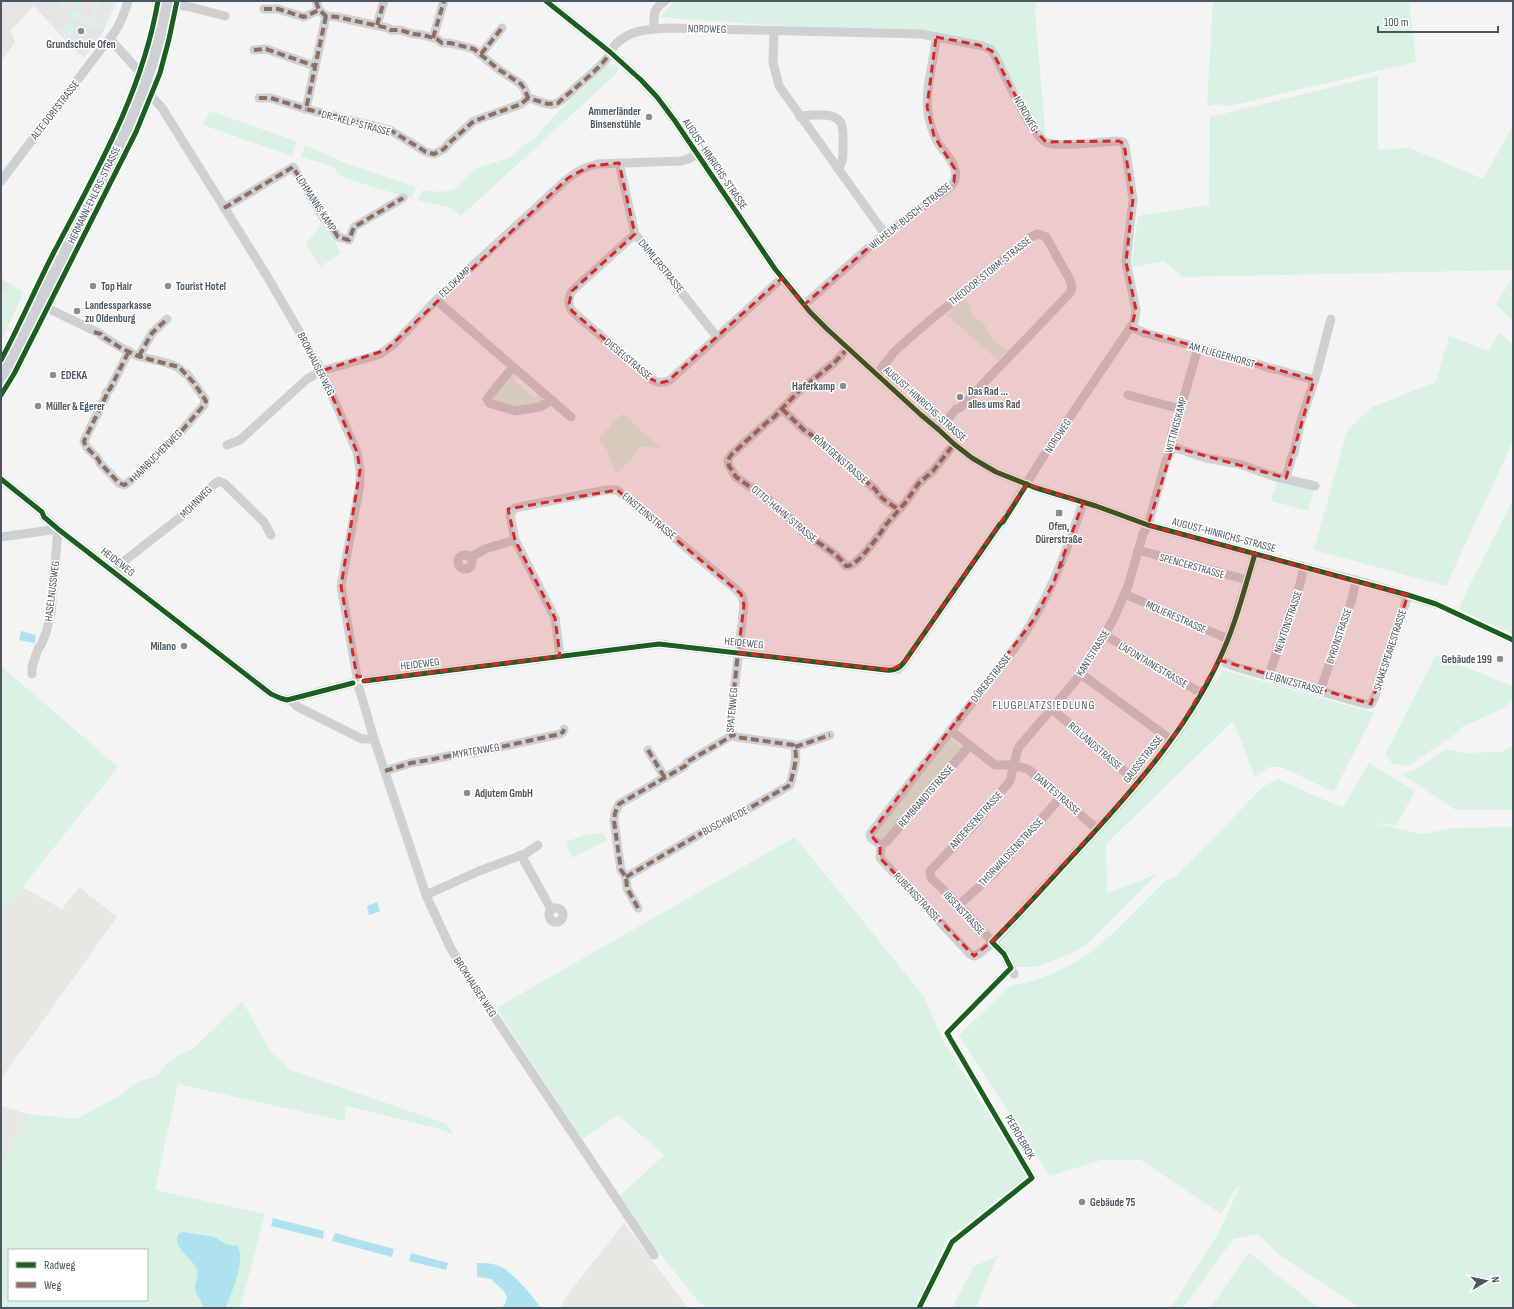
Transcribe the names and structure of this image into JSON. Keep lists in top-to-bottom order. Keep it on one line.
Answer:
{"streets":{"street":["NORDWEG","ALTE DORFSTRASSE","DR.-KELP-STRASSE","AUGUST-HINRICHS-STRASSE","HERMANN-EHLERS-STRASSE","LOHMANNS KAMP","WILHELM-BUSCH-STRASSE","DAIMLERSTRASSE","THEODOR-STORM-STRASSE","FELDKAMP","AM FLIEGERHORST","DIESELSTRASSE","BROKHAUSER WEG","WITTINGSKAMP","HAINBUCHENWEG","RÖNTGENSTRASSE","MOHNWEG","OTTO-HAHN-STRASSE","EINSTEINSTRASSE","HEIDEWEG","SPENCERSTRASSE","HASELNUSSWEG","MOLIERESTRASSE","NEWTONSTRASSE","BYRONSTRASSE","SHAKESPEARESTRASSE","KANTSTRASSE","LAFONTAINESTRASSE","DÜRERSTRASSE","LEIBNIZSTRASSE","SPATENWEG","ROLLANDSTRASSE","MYRTENWEG","GAUSSSTRASSE","DANTESTRASSE","REMBRANDTSTRASSE","ANDERSENSTRASSE","BUSCHWEIDE","THORWALDSENSTRASSE","RUBENSSTRASSE","IBSENSTRASSE"],"cycle path":["PEERDEBROK"]},"crossings":[["NORDWEG","DR.-KELP-STRASSE"],["NORDWEG","AUGUST-HINRICHS-STRASSE"],["NORDWEG","WILHELM-BUSCH-STRASSE"],["NORDWEG","AM FLIEGERHORST"],["NORDWEG","HEIDEWEG"],["AUGUST-HINRICHS-STRASSE","WILHELM-BUSCH-STRASSE"],["AUGUST-HINRICHS-STRASSE","THEODOR-STORM-STRASSE"],["AUGUST-HINRICHS-STRASSE","FELDKAMP"],["AUGUST-HINRICHS-STRASSE","DIESELSTRASSE"],["AUGUST-HINRICHS-STRASSE","WITTINGSKAMP"],["AUGUST-HINRICHS-STRASSE","OTTO-HAHN-STRASSE"],["AUGUST-HINRICHS-STRASSE","HEIDEWEG"],["AUGUST-HINRICHS-STRASSE","NEWTONSTRASSE"],["AUGUST-HINRICHS-STRASSE","BYRONSTRASSE"],["AUGUST-HINRICHS-STRASSE","SHAKESPEARESTRASSE"],["AUGUST-HINRICHS-STRASSE","KANTSTRASSE"],["AUGUST-HINRICHS-STRASSE","DÜRERSTRASSE"],["AUGUST-HINRICHS-STRASSE","GAUSSSTRASSE"],["HERMANN-EHLERS-STRASSE","BROKHAUSER WEG"],["HERMANN-EHLERS-STRASSE","HAINBUCHENWEG"],["LOHMANNS KAMP","BROKHAUSER WEG"],["DAIMLERSTRASSE","FELDKAMP"],["DAIMLERSTRASSE","DIESELSTRASSE"],["FELDKAMP","BROKHAUSER WEG"],["AM FLIEGERHORST","WITTINGSKAMP"],["BROKHAUSER WEG","HEIDEWEG"],["BROKHAUSER WEG","MYRTENWEG"],["WITTINGSKAMP","KANTSTRASSE"],["RÖNTGENSTRASSE","OTTO-HAHN-STRASSE"],["MOHNWEG","HEIDEWEG"],["EINSTEINSTRASSE","HEIDEWEG"],["EINSTEINSTRASSE","SPATENWEG"],["HEIDEWEG","HASELNUSSWEG"],["HEIDEWEG","SPATENWEG"],["SPENCERSTRASSE","KANTSTRASSE"],["SPENCERSTRASSE","GAUSSSTRASSE"],["MOLIERESTRASSE","KANTSTRASSE"],["MOLIERESTRASSE","GAUSSSTRASSE"],["NEWTONSTRASSE","LEIBNIZSTRASSE"],["BYRONSTRASSE","LEIBNIZSTRASSE"],["SHAKESPEARESTRASSE","LEIBNIZSTRASSE"],["KANTSTRASSE","LAFONTAINESTRASSE"],["KANTSTRASSE","ROLLANDSTRASSE"],["KANTSTRASSE","DANTESTRASSE"],["KANTSTRASSE","ANDERSENSTRASSE"],["LAFONTAINESTRASSE","GAUSSSTRASSE"],["DÜRERSTRASSE","DANTESTRASSE"],["DÜRERSTRASSE","REMBRANDTSTRASSE"],["DÜRERSTRASSE","RUBENSSTRASSE"],["LEIBNIZSTRASSE","GAUSSSTRASSE"],["SPATENWEG","BUSCHWEIDE"],["ROLLANDSTRASSE","GAUSSSTRASSE"],["GAUSSSTRASSE","DANTESTRASSE"],["GAUSSSTRASSE","RUBENSSTRASSE"],["GAUSSSTRASSE","IBSENSTRASSE"],["DANTESTRASSE","REMBRANDTSTRASSE"],["DANTESTRASSE","ANDERSENSTRASSE"],["DANTESTRASSE","THORWALDSENSTRASSE"],["REMBRANDTSTRASSE","RUBENSSTRASSE"],["ANDERSENSTRASSE","IBSENSTRASSE"],["THORWALDSENSTRASSE","IBSENSTRASSE"]],"one_way":["DÜRERSTRASSE"],"districts":["FLUGPLATZSIEDLUNG"],"places":{"other":["Grundschule Ofen","Ammerländer Binsenstühle","Top Hair","Tourist Hotel","Landessparkasse zu Oldenburg","EDEKA","Haferkamp","Das Rad ... alles ums Rad","Müller & Egerer","Milano","Gebäude 199","Adjutem GmbH","Gebäude 75"],"transit":["Ofen, Dürerstraße"]},"legend":["Radweg","Weg"],"scale_bar":"100 m","north":"right"}
